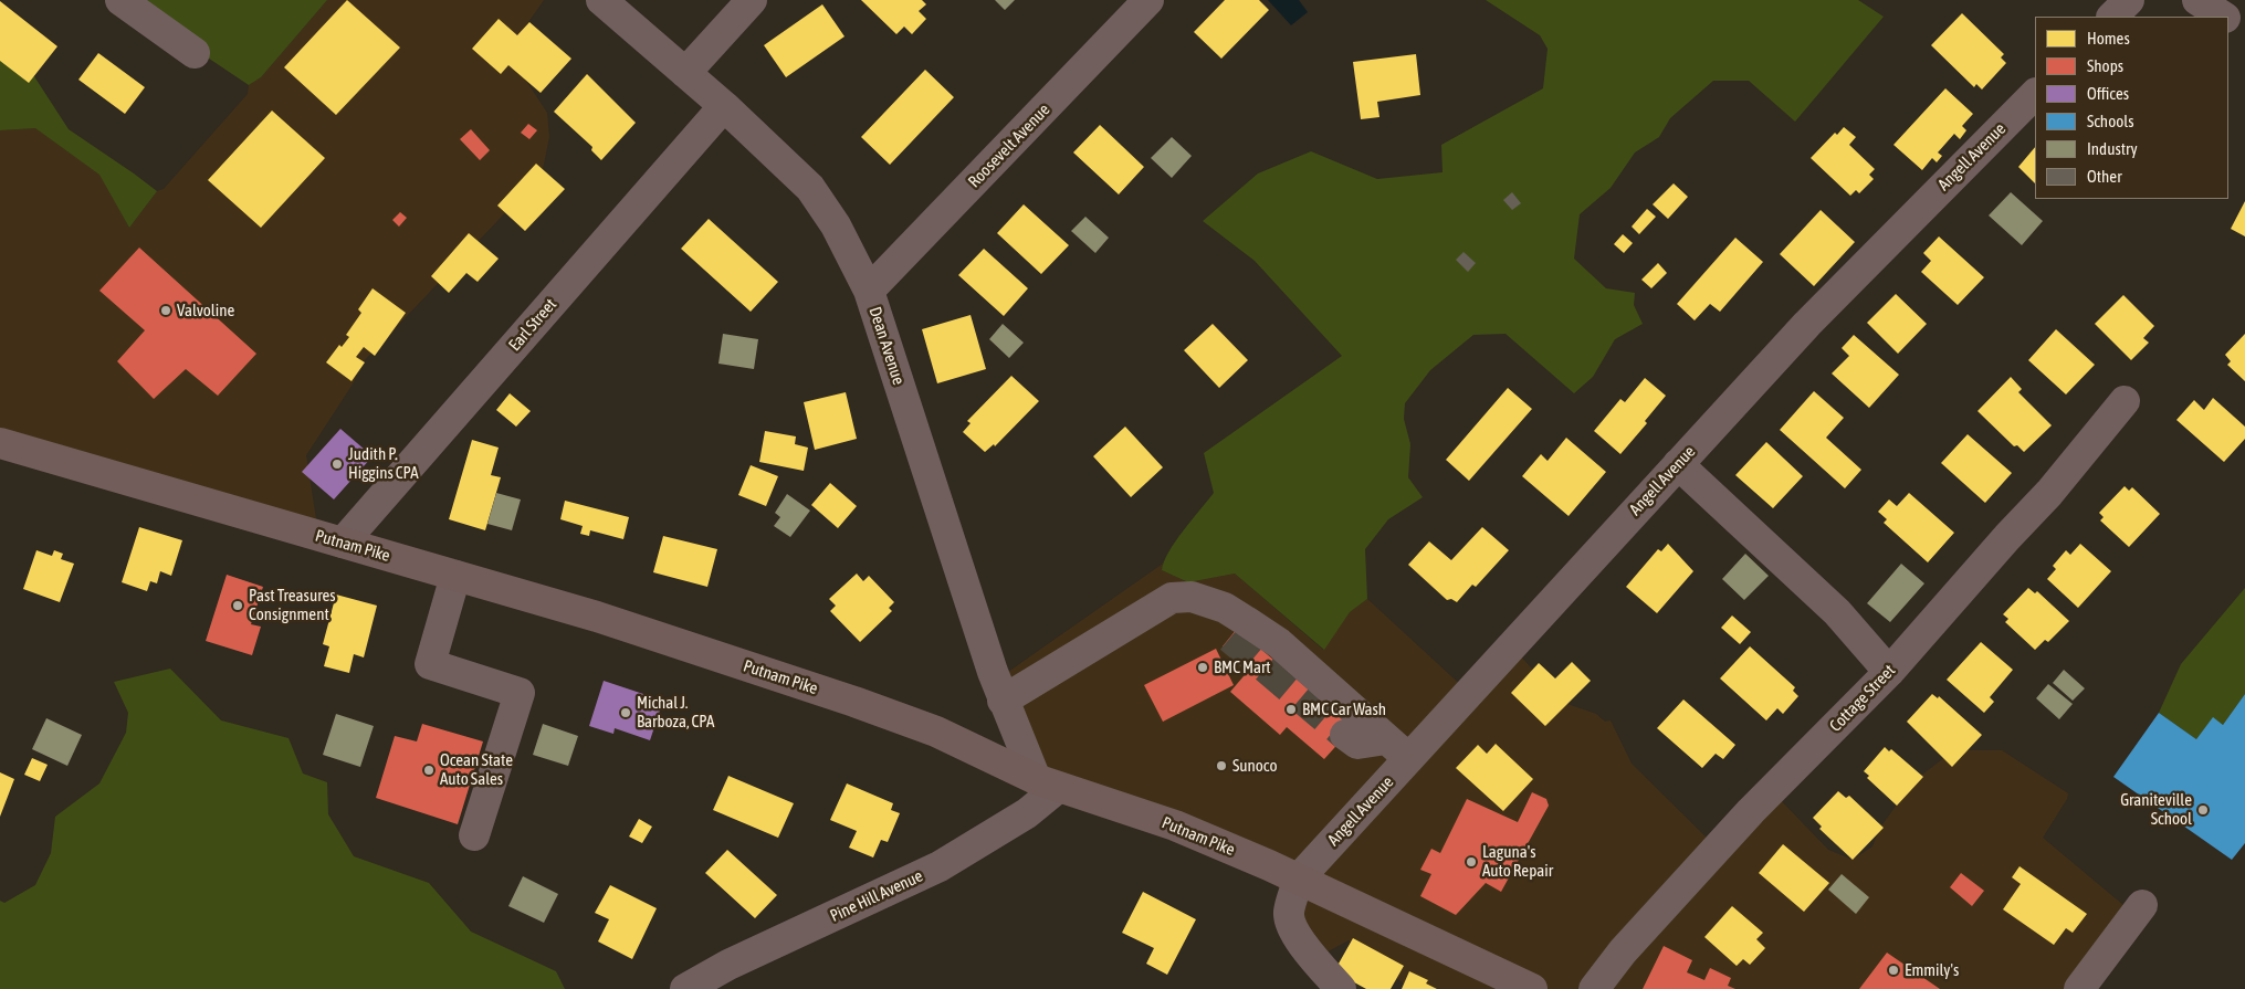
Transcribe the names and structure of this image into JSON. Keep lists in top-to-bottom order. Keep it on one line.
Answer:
{"streets":{"main road":["Putnam Pike"],"street":["Roosevelt Avenue","Angell Avenue","Earl Street","Dean Avenue","Cottage Street","Pine Hill Avenue"]},"crossings":[["Roosevelt Avenue","Dean Avenue"],["Angell Avenue","Putnam Pike"],["Earl Street","Dean Avenue"],["Earl Street","Putnam Pike"],["Dean Avenue","Putnam Pike"],["Dean Avenue","Pine Hill Avenue"],["Putnam Pike","Pine Hill Avenue"]],"places":["Valvoline","Judith P. Higgins CPA","Past Treasures Consignment","BMC Mart","BMC Car Wash","Michal J. Barboza, CPA","Sunoco","Ocean State Auto Sales","Graniteville School","Laguna's Auto Repair","Emmily's"],"legend":["Homes","Shops","Offices","Schools","Industry","Other"]}
